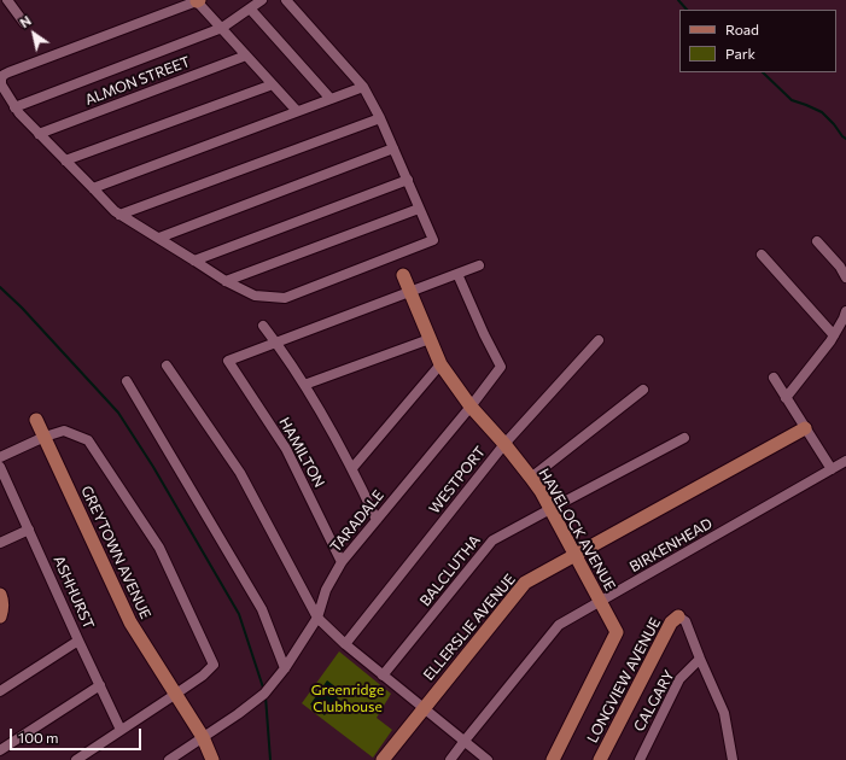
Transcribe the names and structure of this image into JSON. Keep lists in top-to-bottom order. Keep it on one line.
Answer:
{"streets":{"street":["ALMON STREET","HAMILTON","WESTPORT","TARADALE","HAVELOCK AVENUE","BIRKENHEAD","GREYTOWN AVENUE","BALCLUTHA","ASHHURST","ELLERSLIE AVENUE","LONGVIEW AVENUE","CALGARY"]},"crossings":[["HAMILTON","TARADALE"],["WESTPORT","HAVELOCK AVENUE"],["TARADALE","HAVELOCK AVENUE"],["TARADALE","GREYTOWN AVENUE"],["HAVELOCK AVENUE","BIRKENHEAD"],["HAVELOCK AVENUE","BALCLUTHA"],["HAVELOCK AVENUE","ELLERSLIE AVENUE"]],"parks":["Greenridge Clubhouse"],"legend":["Road","Park"],"scale_bar":"100 m","north":"top left"}
